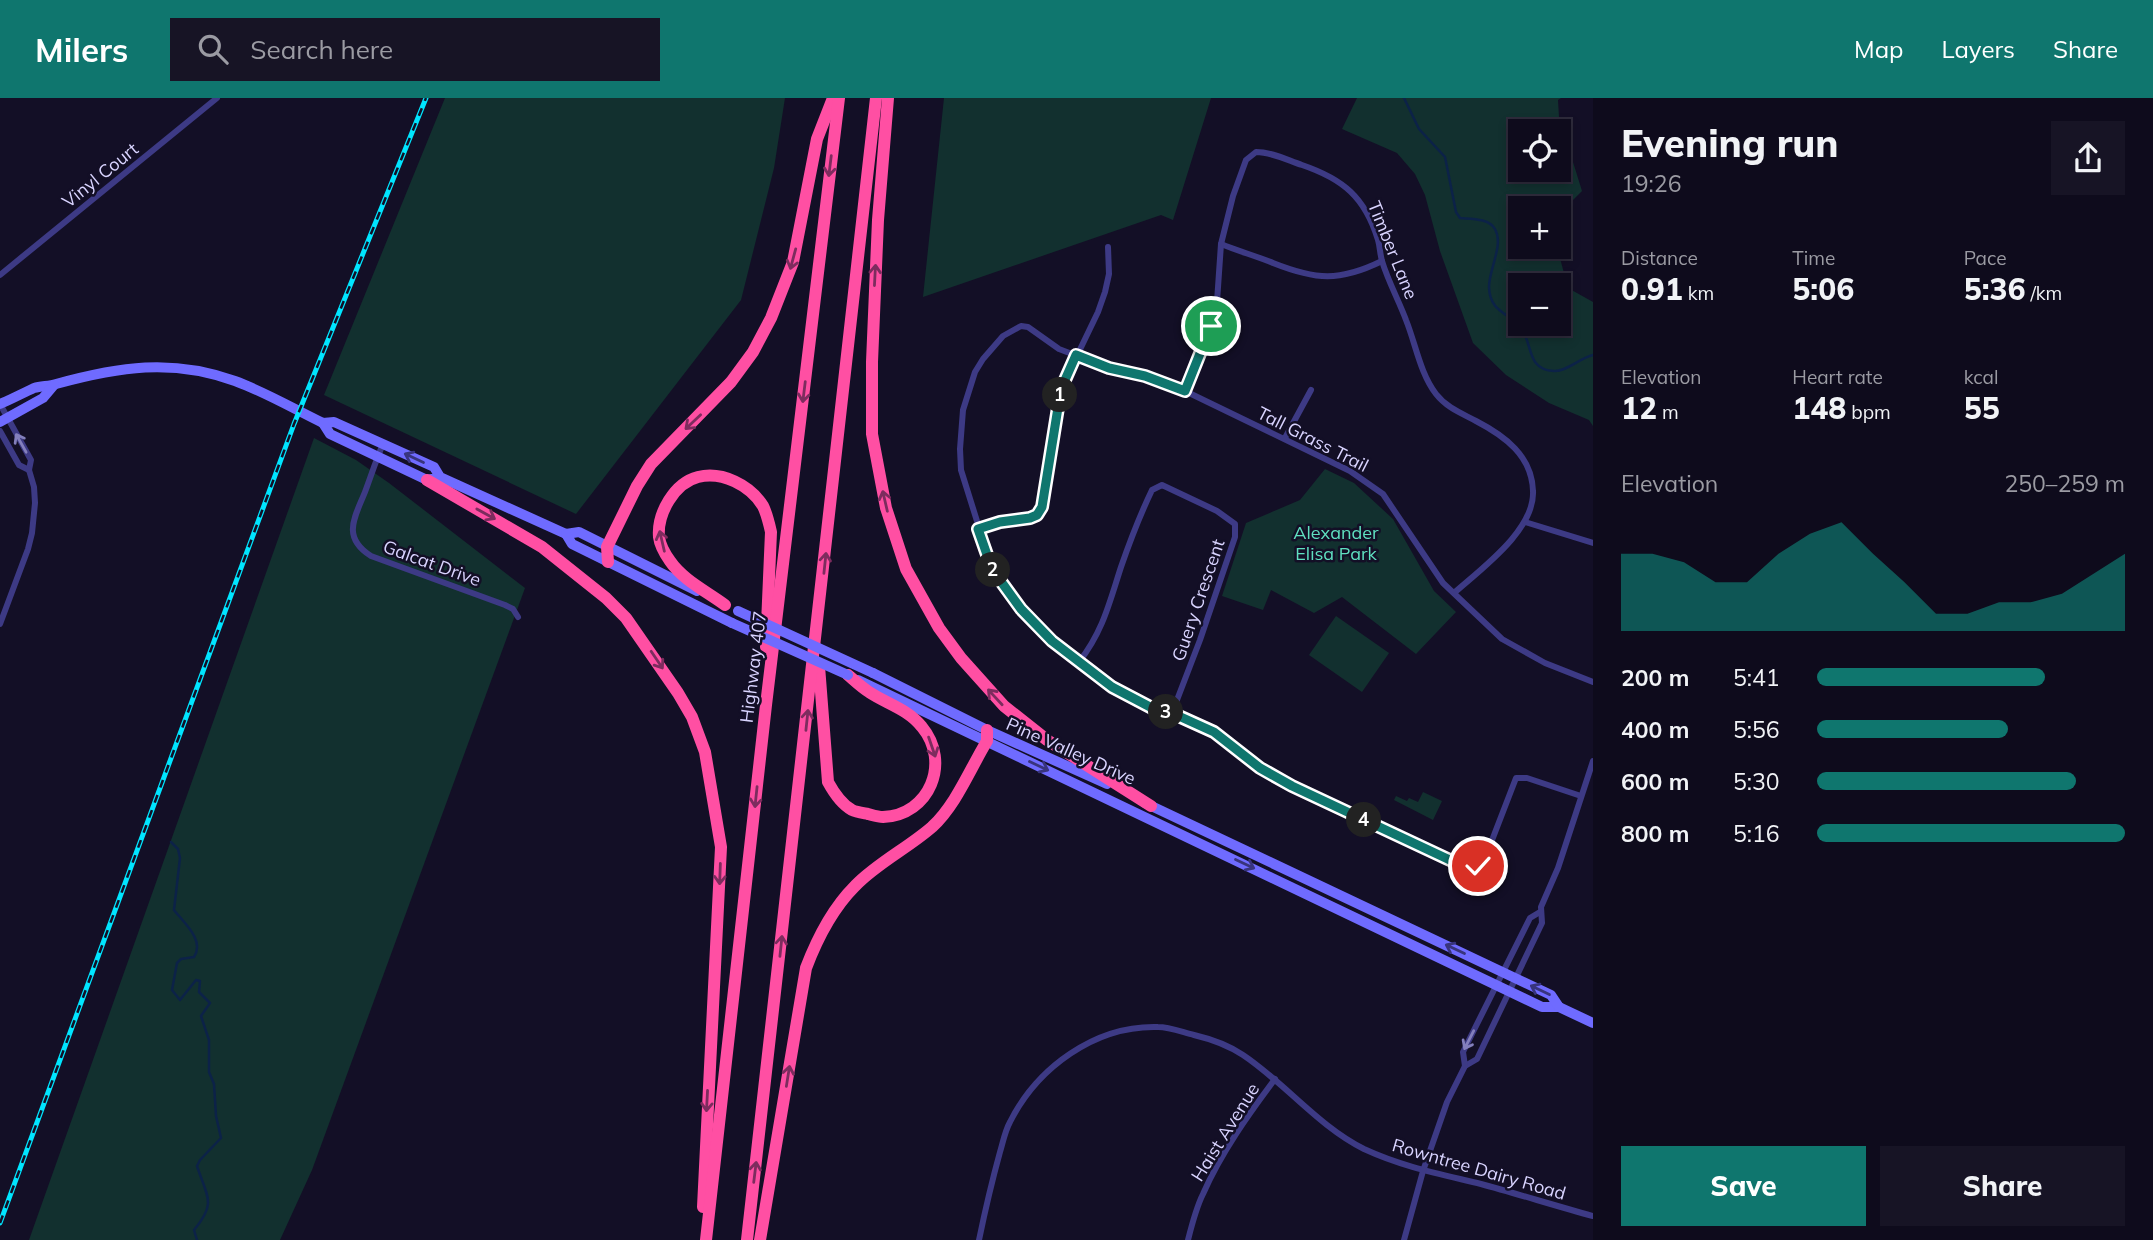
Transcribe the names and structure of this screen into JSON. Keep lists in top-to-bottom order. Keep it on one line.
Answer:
{"streets":{"highway":["Highway 407"],"main road":["Pine Valley Drive"],"street":["Vinyl Court","Timber Lane","Tall Grass Trail","Galcat Drive","Guery Crescent","Haist Avenue","Rowntree Dairy Road"]},"crossings":[["Timber Lane","Tall Grass Trail"],["Galcat Drive","Pine Valley Drive"],["Haist Avenue","Rowntree Dairy Road"]],"parks":["Alexander Elisa Park"],"page":{"header":"Milers","search":"Search here","nav":["Map","Layers","Share"],"heading":["Evening run","19:26"],"map_buttons":["+","−"],"stats":[["Distance","0.91 km"],["Time","5:06"],["Pace","5:36 /km"],["Elevation","12 m"],["Heart rate","148 bpm"],["kcal","55"]],"pins":["1","2","3","4"],"chart":["Elevation","250–259 m"],"list":[{"name":"200 m","note":"5:41"},{"name":"400 m","note":"5:56"},{"name":"600 m","note":"5:30"},{"name":"800 m","note":"5:16"}],"buttons":["Save","Share"]}}
